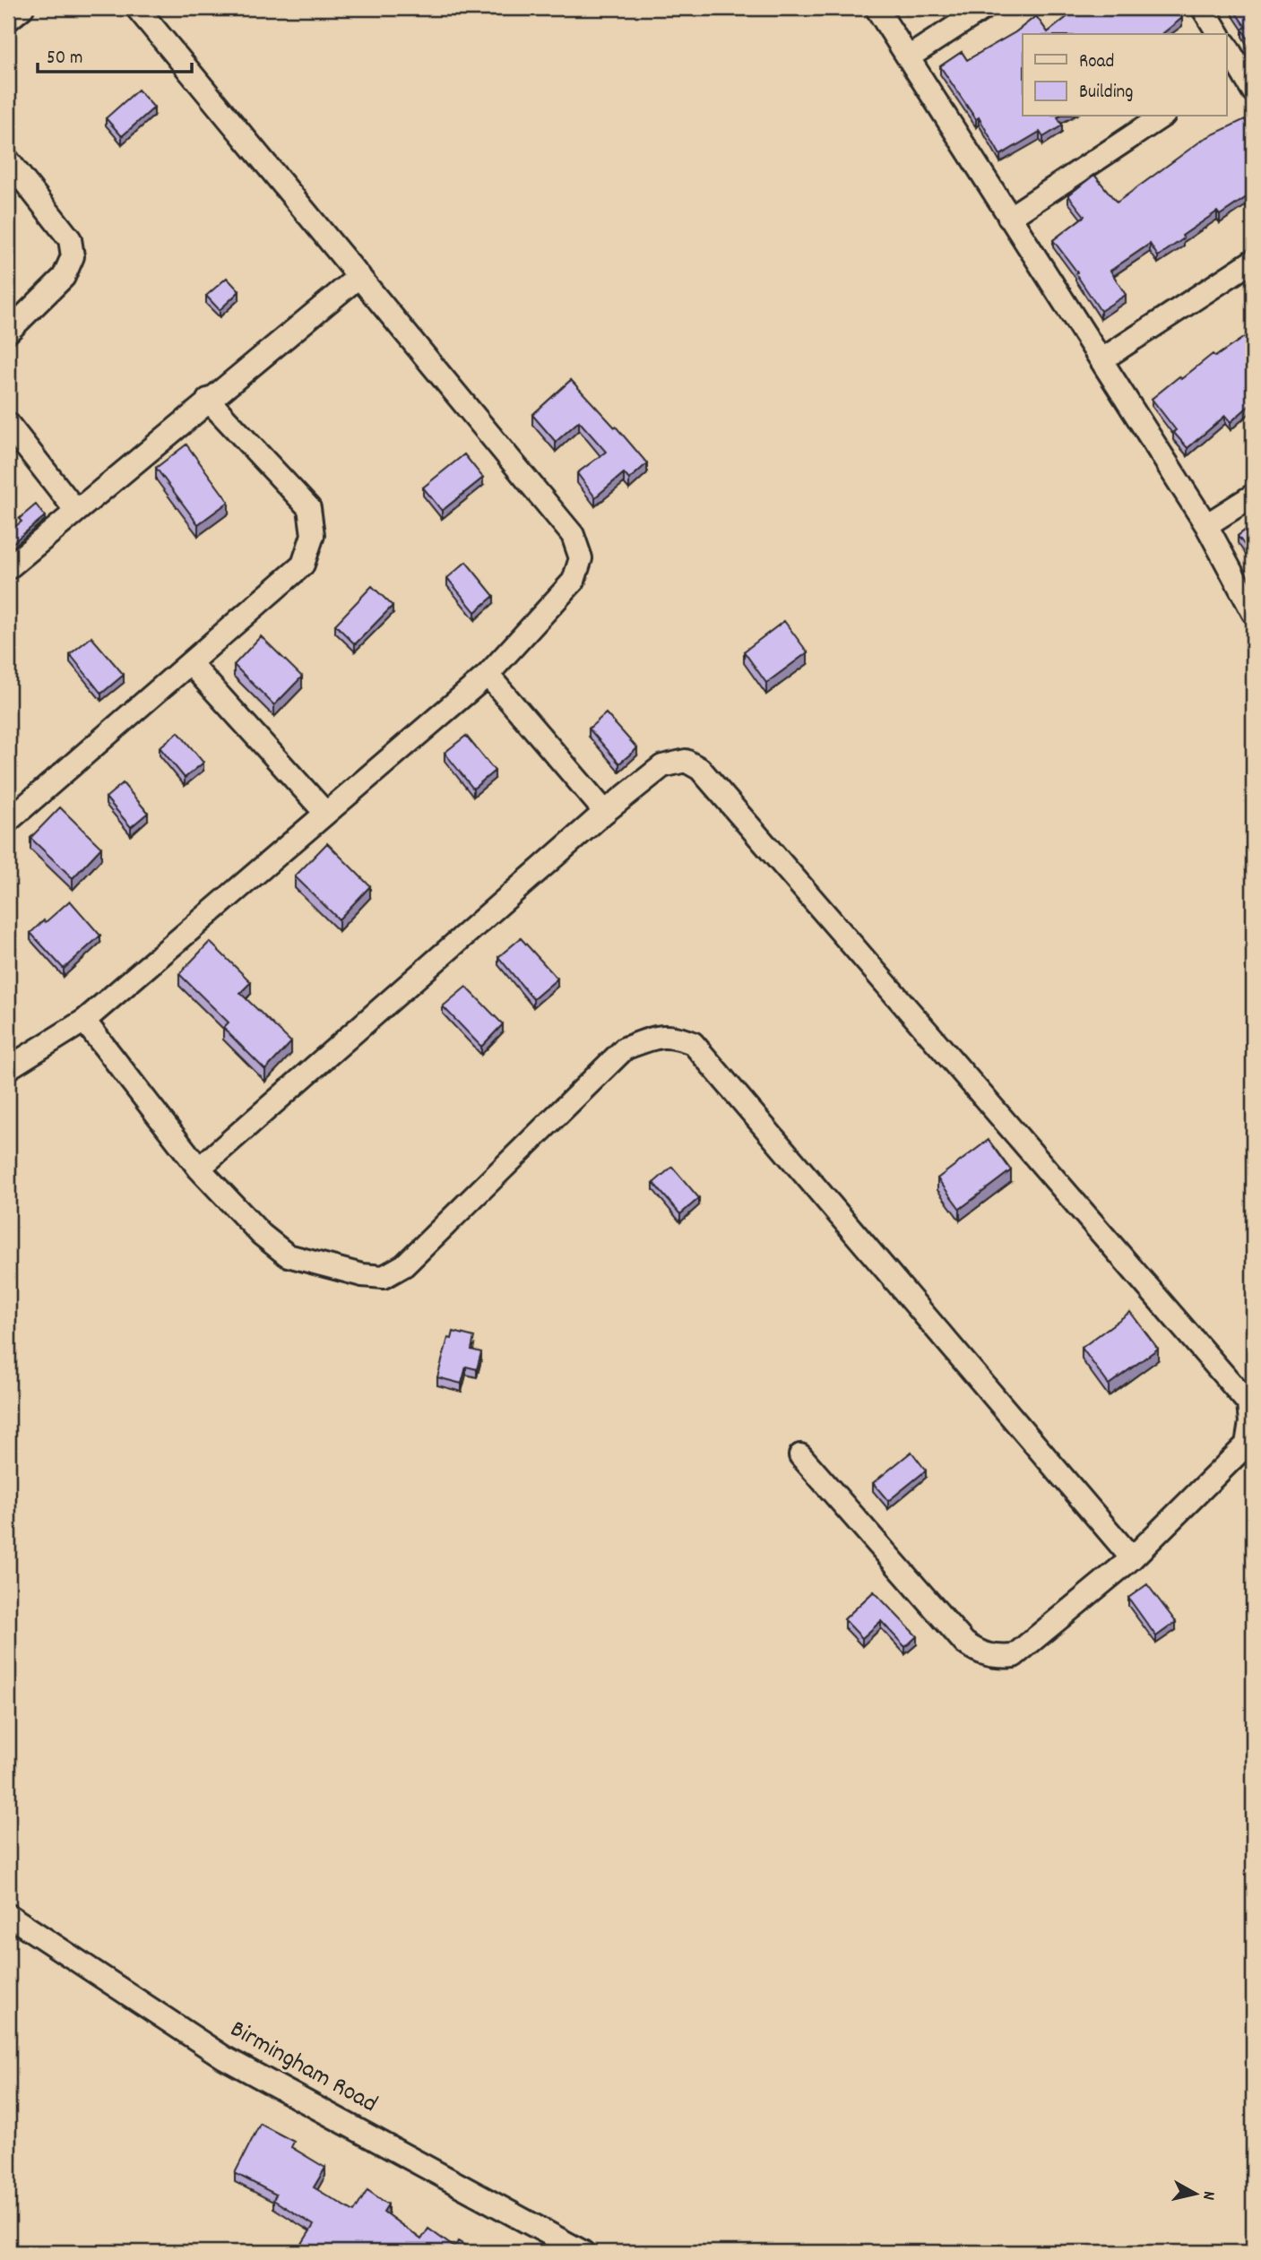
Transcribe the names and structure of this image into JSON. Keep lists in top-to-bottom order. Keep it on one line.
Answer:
{"streets":{"street":["Birmingham Road"]},"legend":["Road","Building"],"scale_bar":"50 m","north":"right"}
